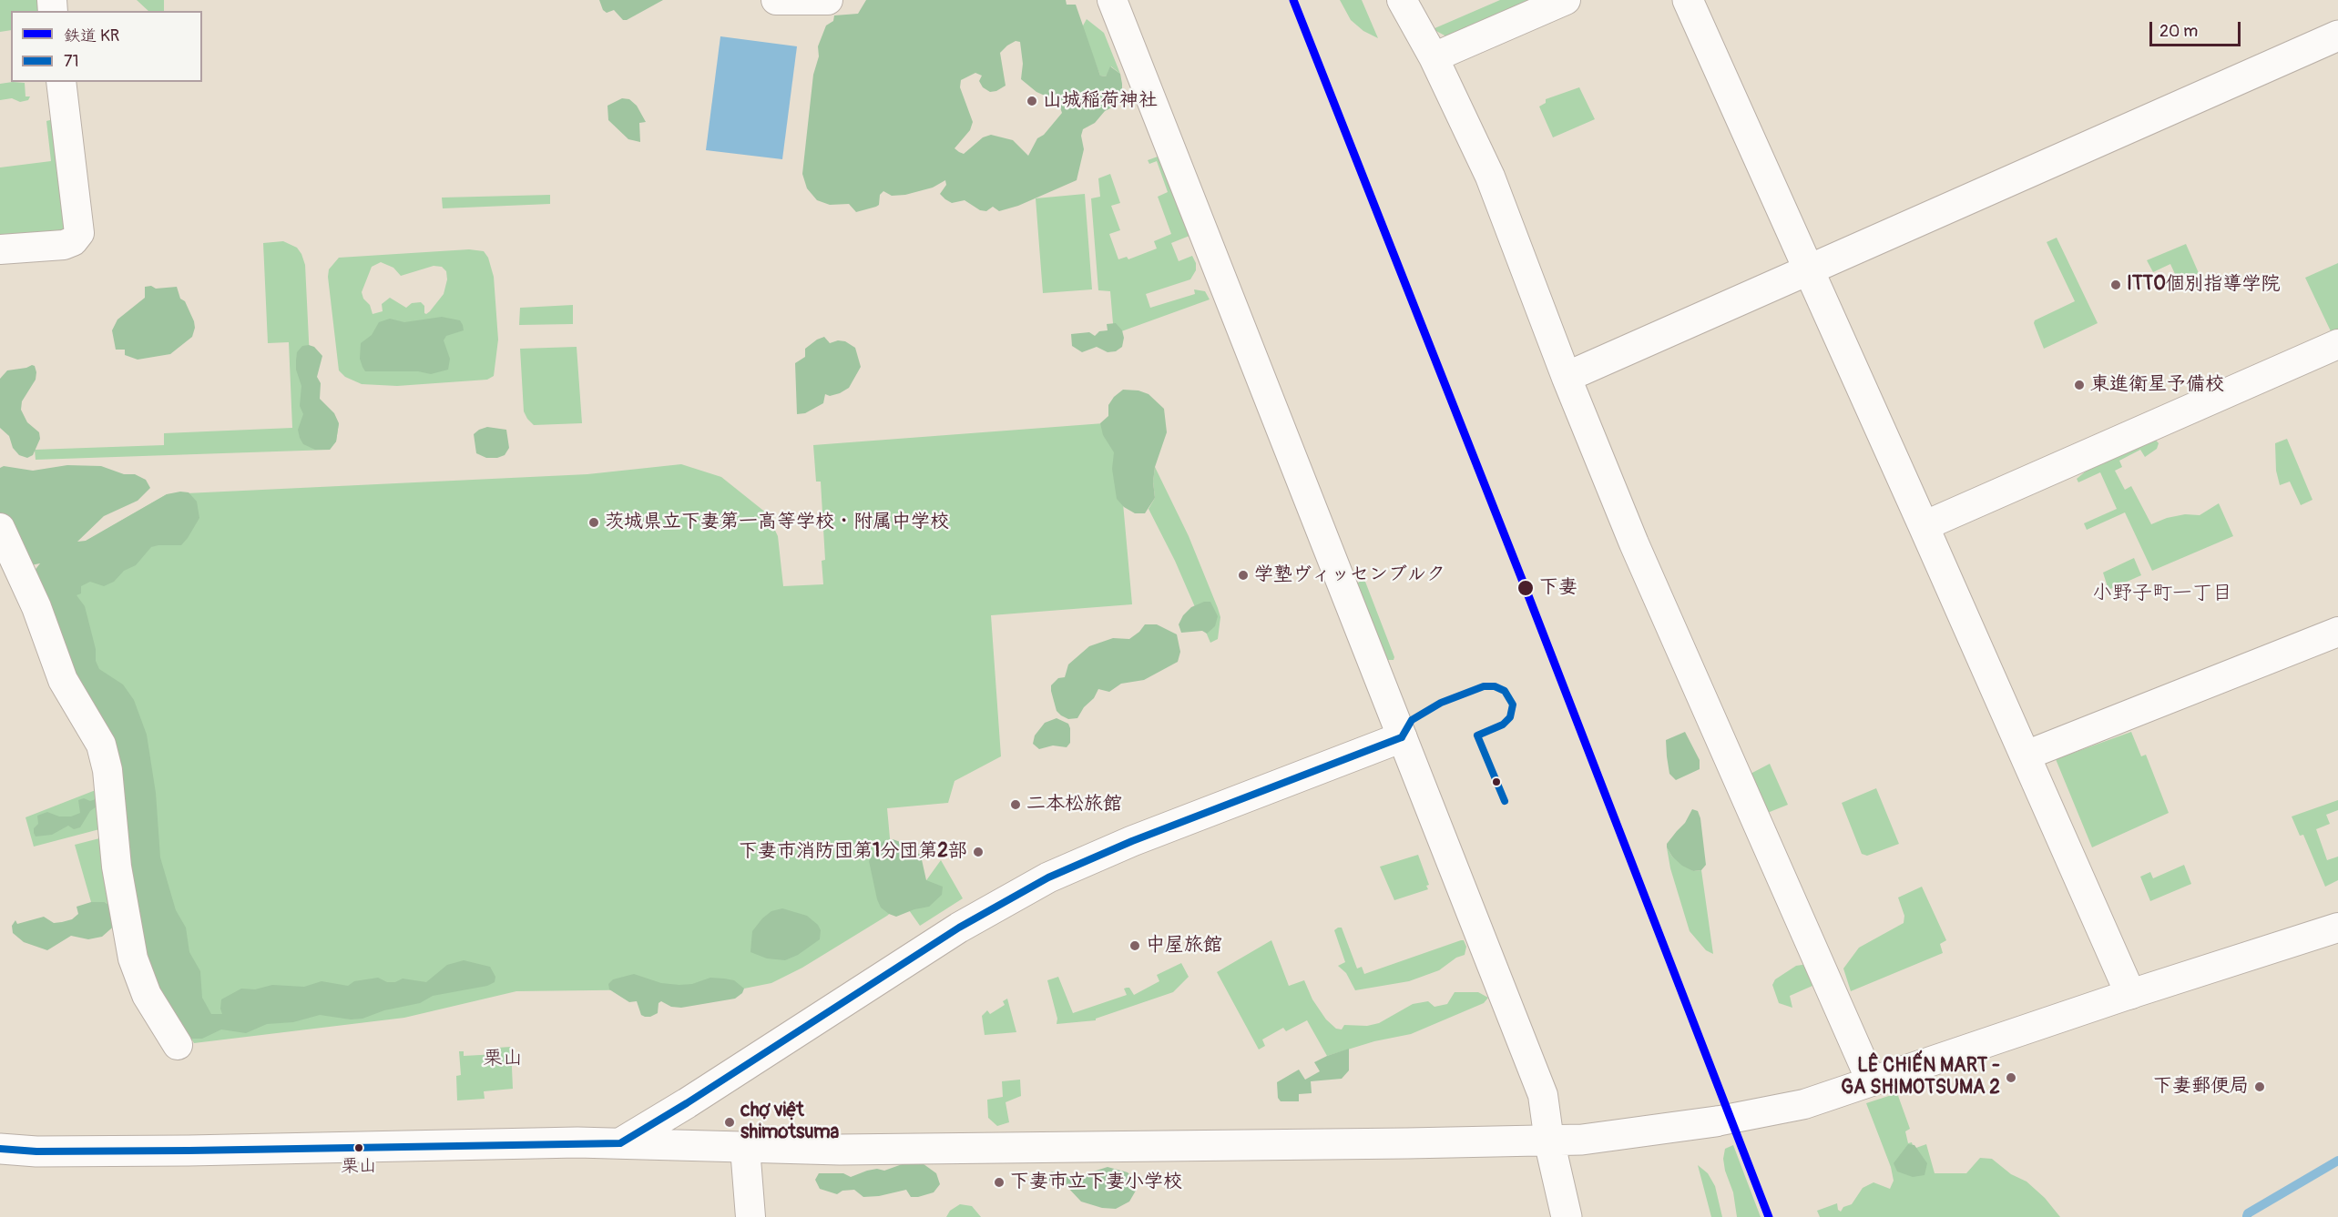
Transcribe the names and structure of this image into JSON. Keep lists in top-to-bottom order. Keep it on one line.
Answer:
{"districts":["小野子町一丁目","栗山"],"places":["山城稲荷神社","ITTO個別指導学院","東進衛星予備校","茨城県立下妻第一高等学校・附属中学校","学塾ヴィッセンブルク","下妻","二本松旅館","下妻市消防団第1分団第2部","中屋旅館","LÊ CHIẾN MART - GA SHIMOTSUMA 2","下妻郵便局","chợ việt shimotsuma","栗山","下妻市立下妻小学校"],"lines":["rail line KR","transit line 71"],"legend":["鉄道 KR","71"],"scale_bar":"20 m"}
